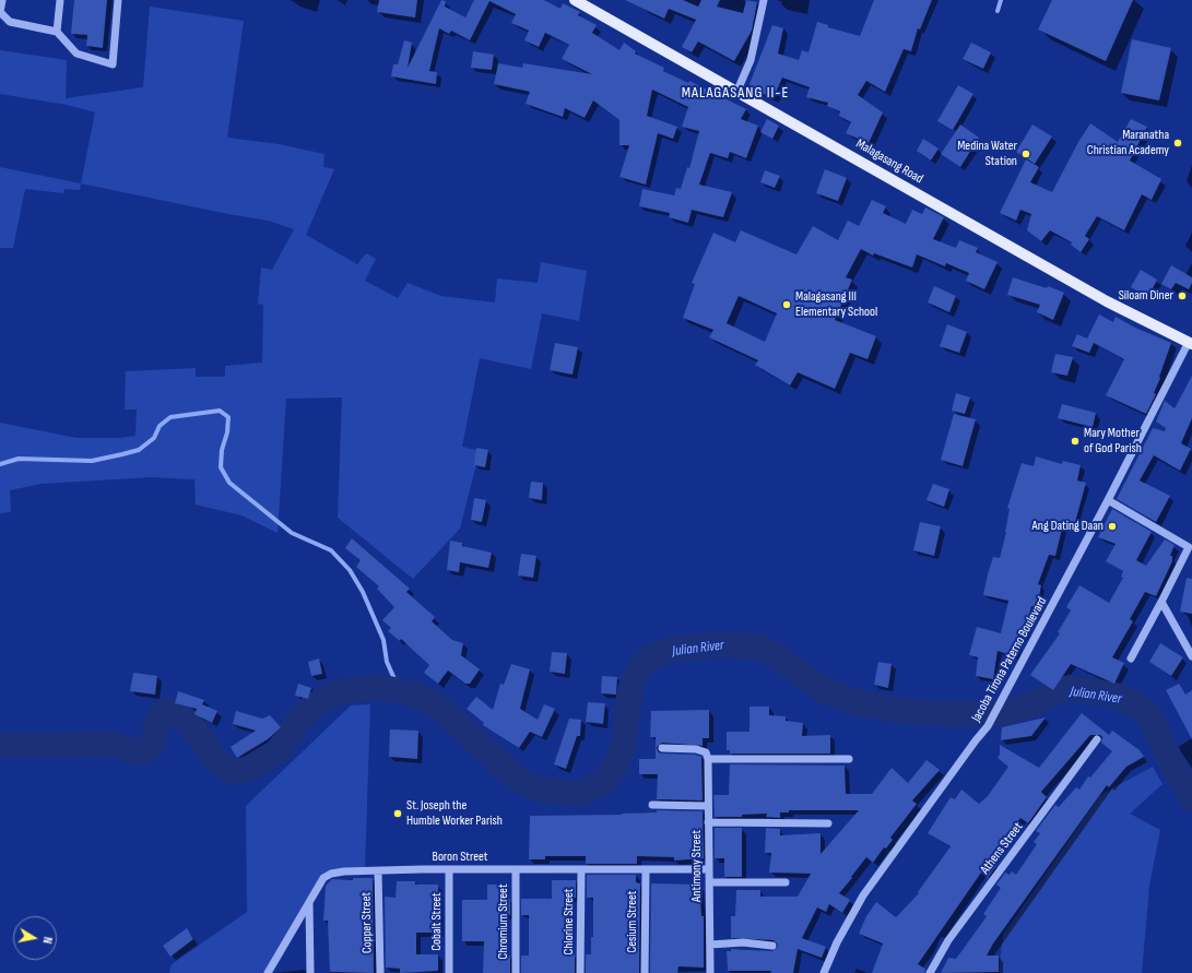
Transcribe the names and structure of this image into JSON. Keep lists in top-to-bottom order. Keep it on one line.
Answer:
{"streets":{"main road":["Malagasang Road"],"street":["Jacoba Tirona Paterno Boulevard","Athens Street","Boron Street","Antimony Street","Cobalt Street","Chromium Street","Chlorine Street","Cesium Street","Copper Street"]},"crossings":[["Malagasang Road","Jacoba Tirona Paterno Boulevard"],["Boron Street","Antimony Street"],["Boron Street","Cobalt Street"],["Boron Street","Chromium Street"],["Boron Street","Chlorine Street"],["Boron Street","Cesium Street"],["Boron Street","Copper Street"]],"districts":["MALAGASANG II-E"],"water":["Julian River"],"places":["Maranatha Christian Academy","Medina Water Station","Siloam Diner","Malagasang III Elementary School","Mary Mother of God Parish","Ang Dating Daan","St. Joseph the Humble Worker Parish"],"north":"right"}
